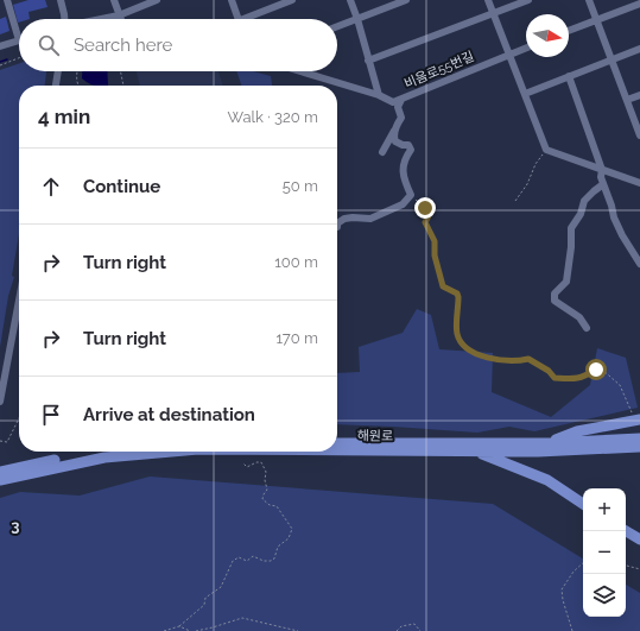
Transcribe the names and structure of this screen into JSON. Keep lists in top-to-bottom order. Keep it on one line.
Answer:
{"streets":{"highway":["해원로"],"street":["비음로55번길"]},"north":"right","page":{"search":"Search here","heading":["4 min","Walk · 320 m"],"list":[["Continue","50 m"],["Turn right","100 m"],["Turn right","170 m"],"Arrive at destination"],"map_buttons":["+","−"]},"grid":{"rows":["3"]}}
